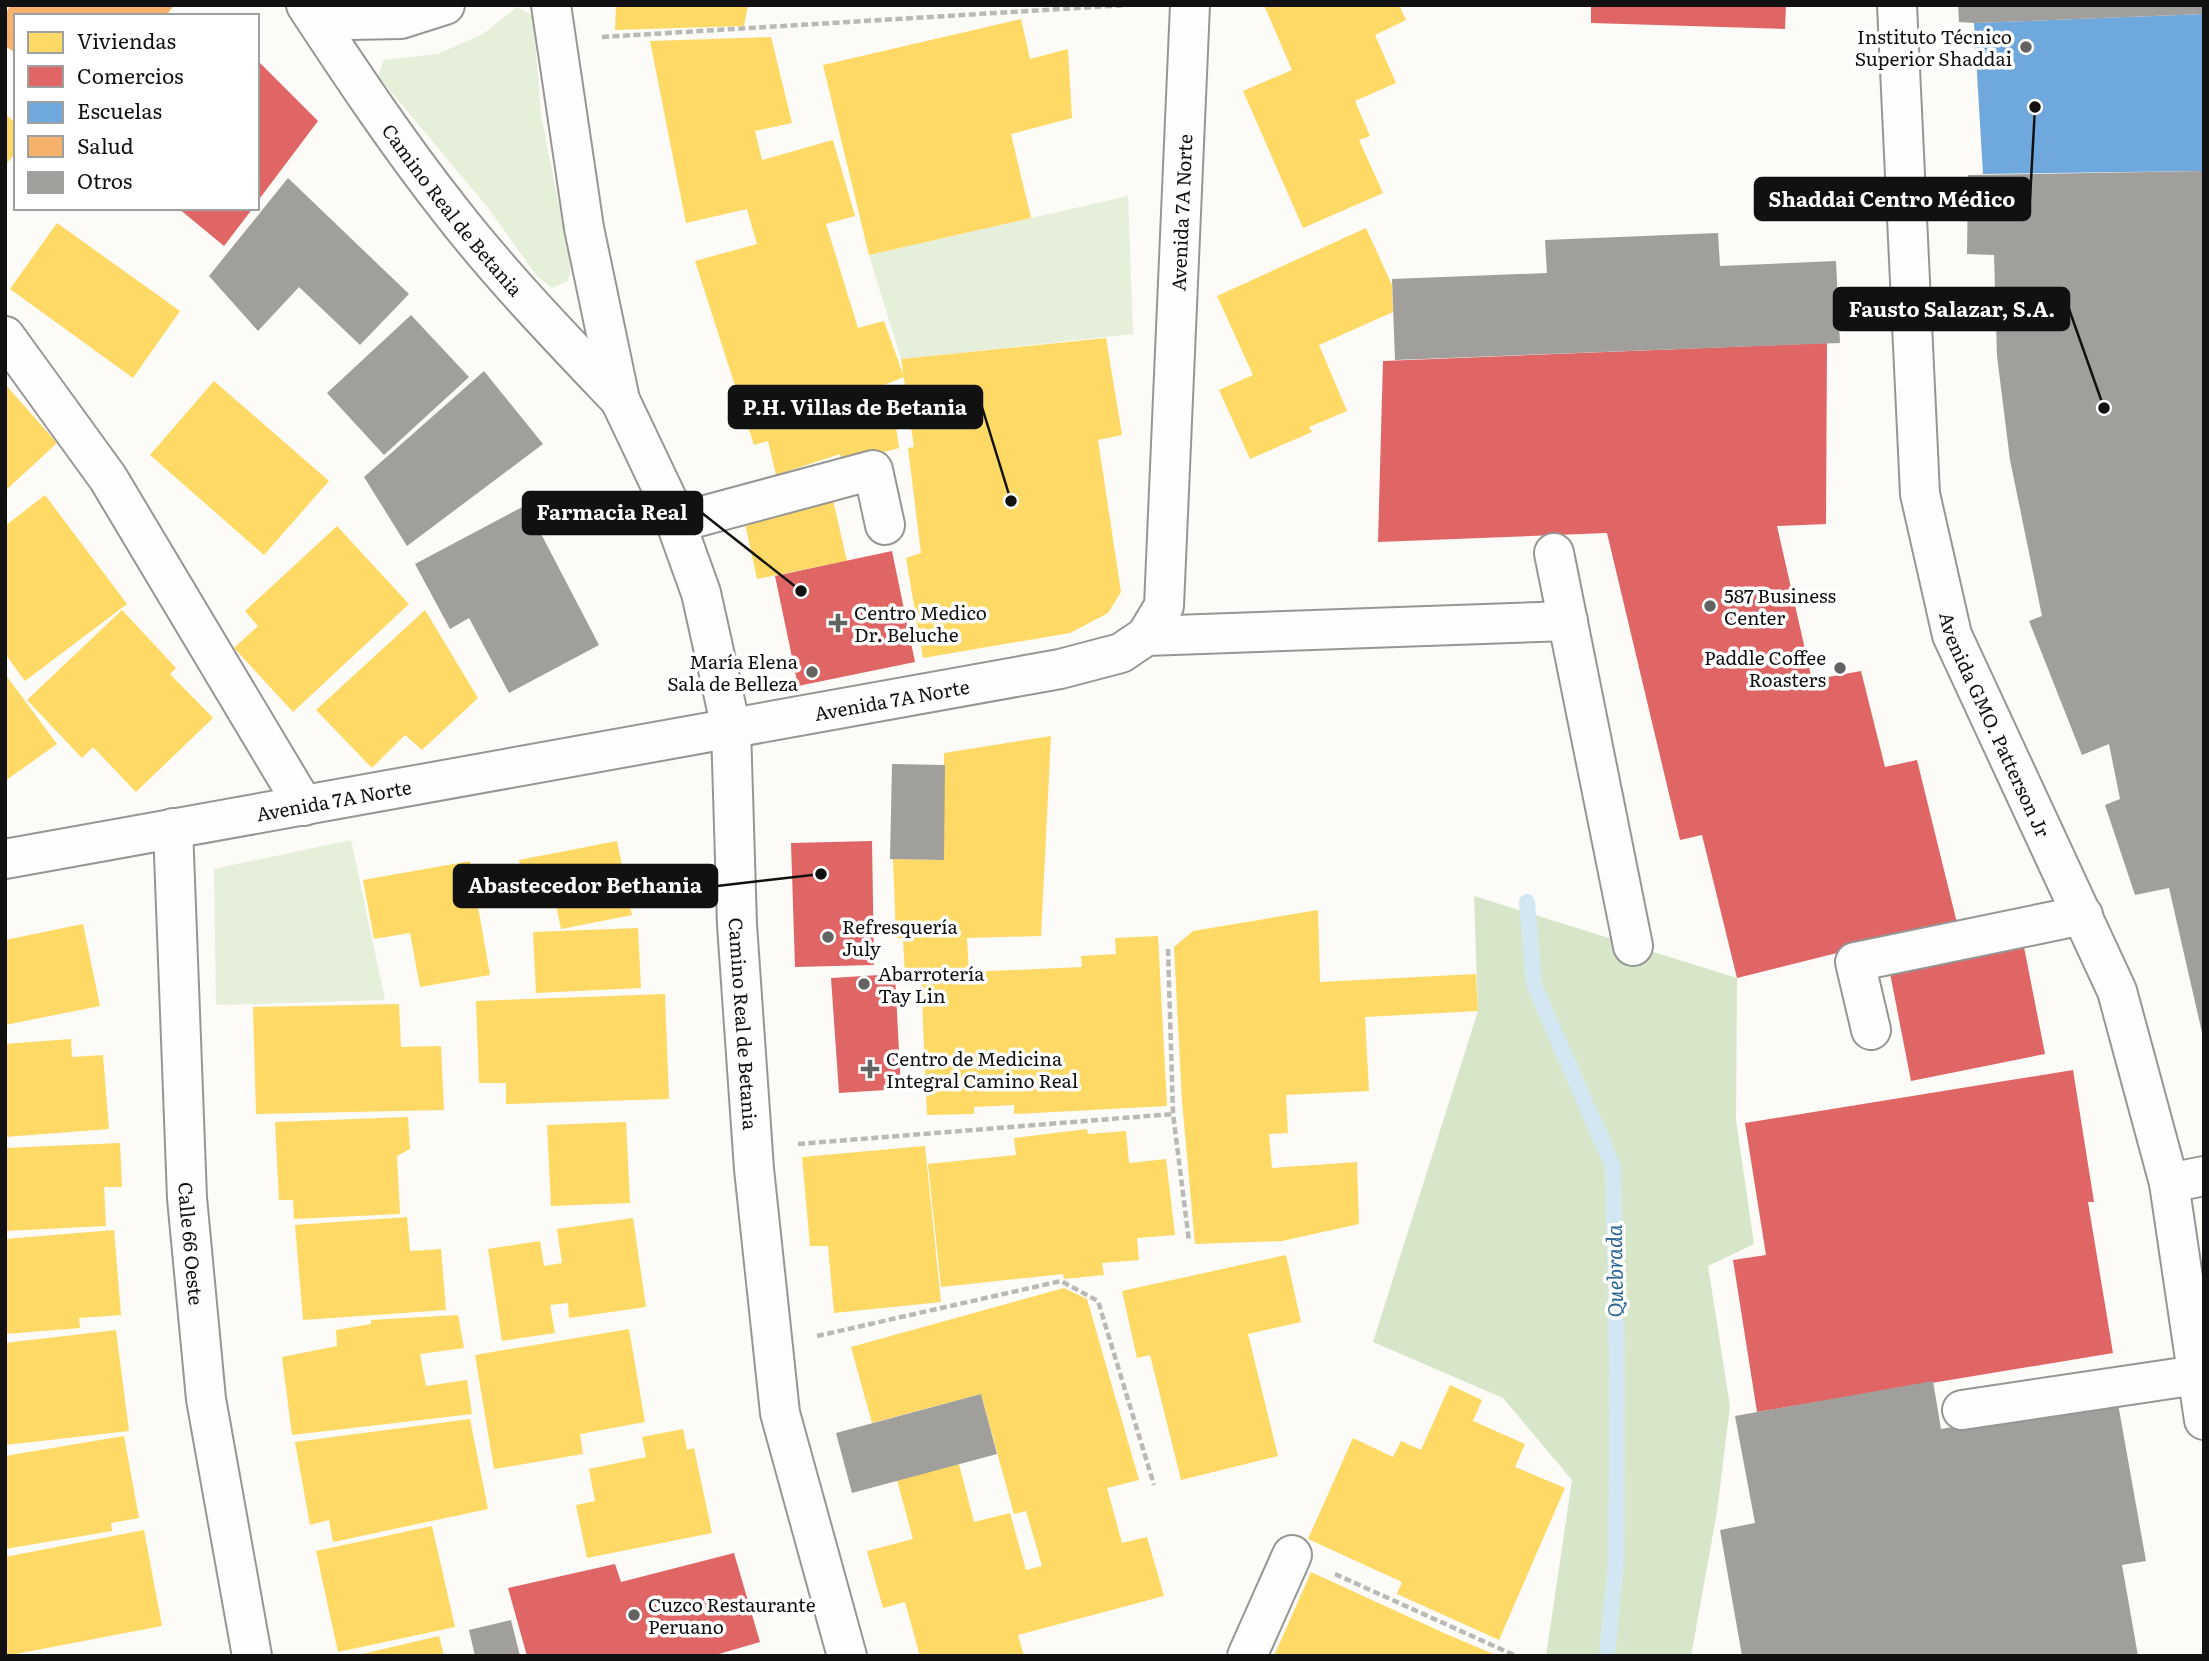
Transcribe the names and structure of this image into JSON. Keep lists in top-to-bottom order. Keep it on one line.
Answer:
{"streets":{"street":["Camino Real de Betania","Avenida 7A Norte","Avenida GMO. Patterson Jr","Calle 66 Oeste"]},"crossings":[["Camino Real de Betania","Avenida 7A Norte"],["Avenida 7A Norte","Calle 66 Oeste"]],"water":["Quebrada"],"places":{"other":["Instituto Técnico Superior Shaddai","Shaddai Centro Médico","Fausto Salazar, S.A.","P.H. Villas de Betania","Farmacia Real","587 Business Center","Paddle Coffee Roasters","María Elena Sala de Belleza","Abastecedor Bethania","Refresquería July","Abarrotería Tay Lin","Cuzco Restaurante Peruano"],"health":["Centro Medico Dr. Beluche","Centro de Medicina Integral Camino Real"]},"legend":["Viviendas","Comercios","Escuelas","Salud","Otros"]}
